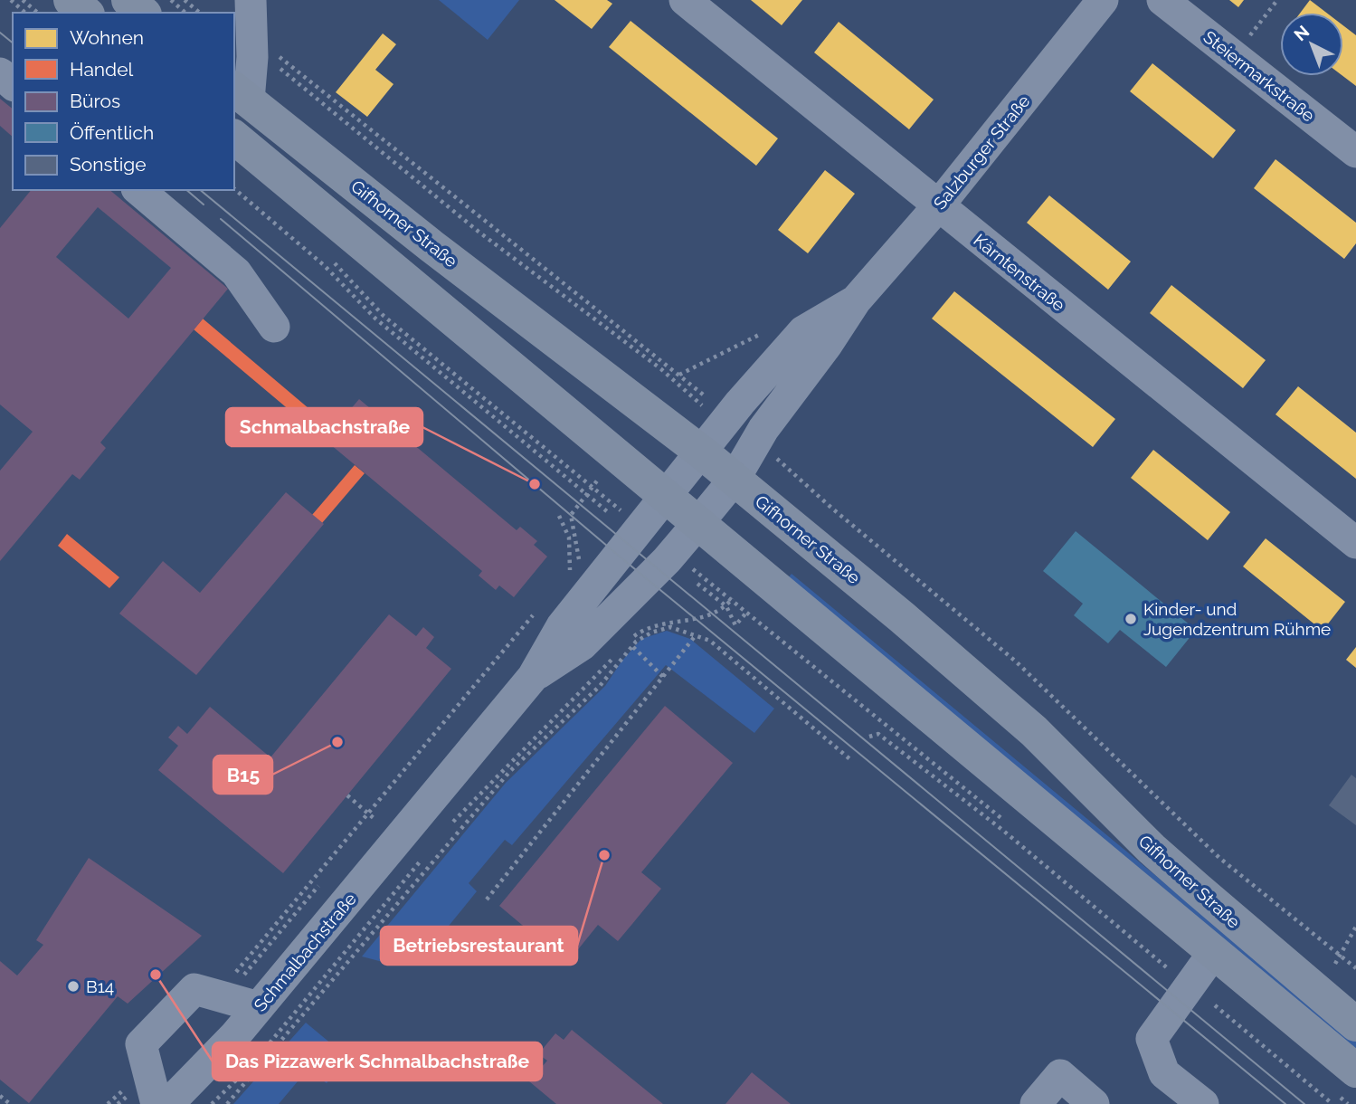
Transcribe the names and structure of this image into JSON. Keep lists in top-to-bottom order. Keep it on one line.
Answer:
{"streets":{"main road":["Gifhorner Straße"],"street":["Steiermarkstraße","Salzburger Straße","Kärntenstraße","Schmalbachstraße"]},"crossings":[["Salzburger Straße","Gifhorner Straße"],["Salzburger Straße","Kärntenstraße"],["Salzburger Straße","Schmalbachstraße"],["Gifhorner Straße","Schmalbachstraße"]],"places":["Schmalbachstraße","Kinder- und Jugendzentrum Rühme","B15","Betriebsrestaurant","Das Pizzawerk Schmalbachstraße","B14"],"legend":["Wohnen","Handel","Büros","Öffentlich","Sonstige"],"north":"top left"}
